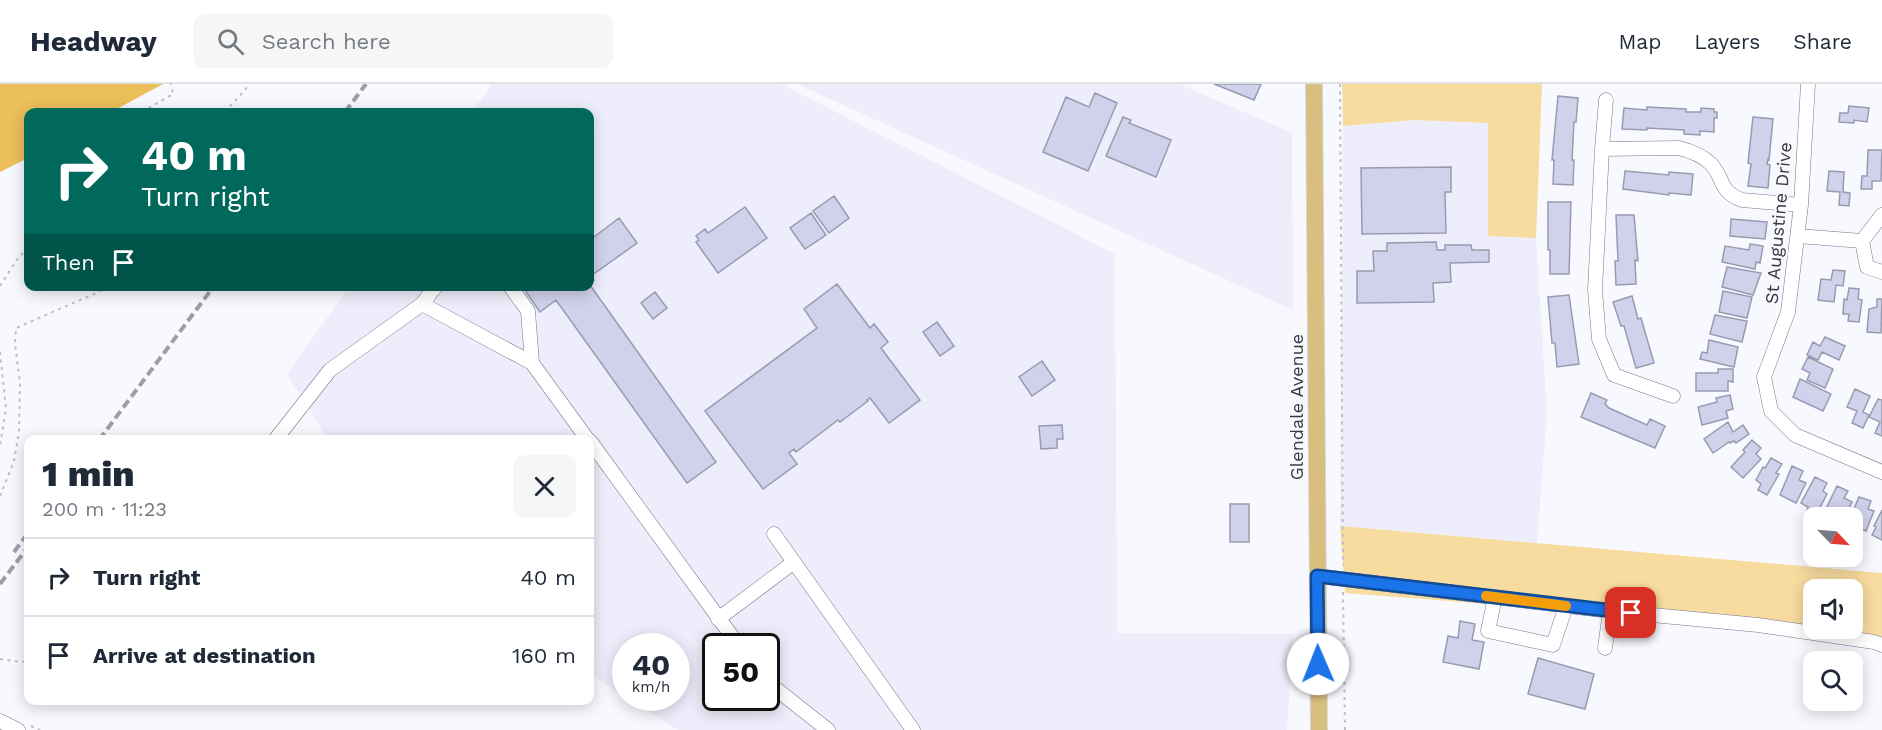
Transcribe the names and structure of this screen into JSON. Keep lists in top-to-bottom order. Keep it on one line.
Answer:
{"streets":{"main road":["Glendale Avenue"],"street":["St Augustine Drive"]},"north":"bottom right","page":{"header":"Headway","search":"Search here","nav":["Map","Layers","Share"],"turn":["40 m","Turn right"],"then":"Then","heading":["1 min","200 m · 11:23"],"list":[{"name":"Turn right","value":"40 m"},{"name":"Arrive at destination","value":"160 m"}],"speed":"40 km/h","limit":"50"}}
